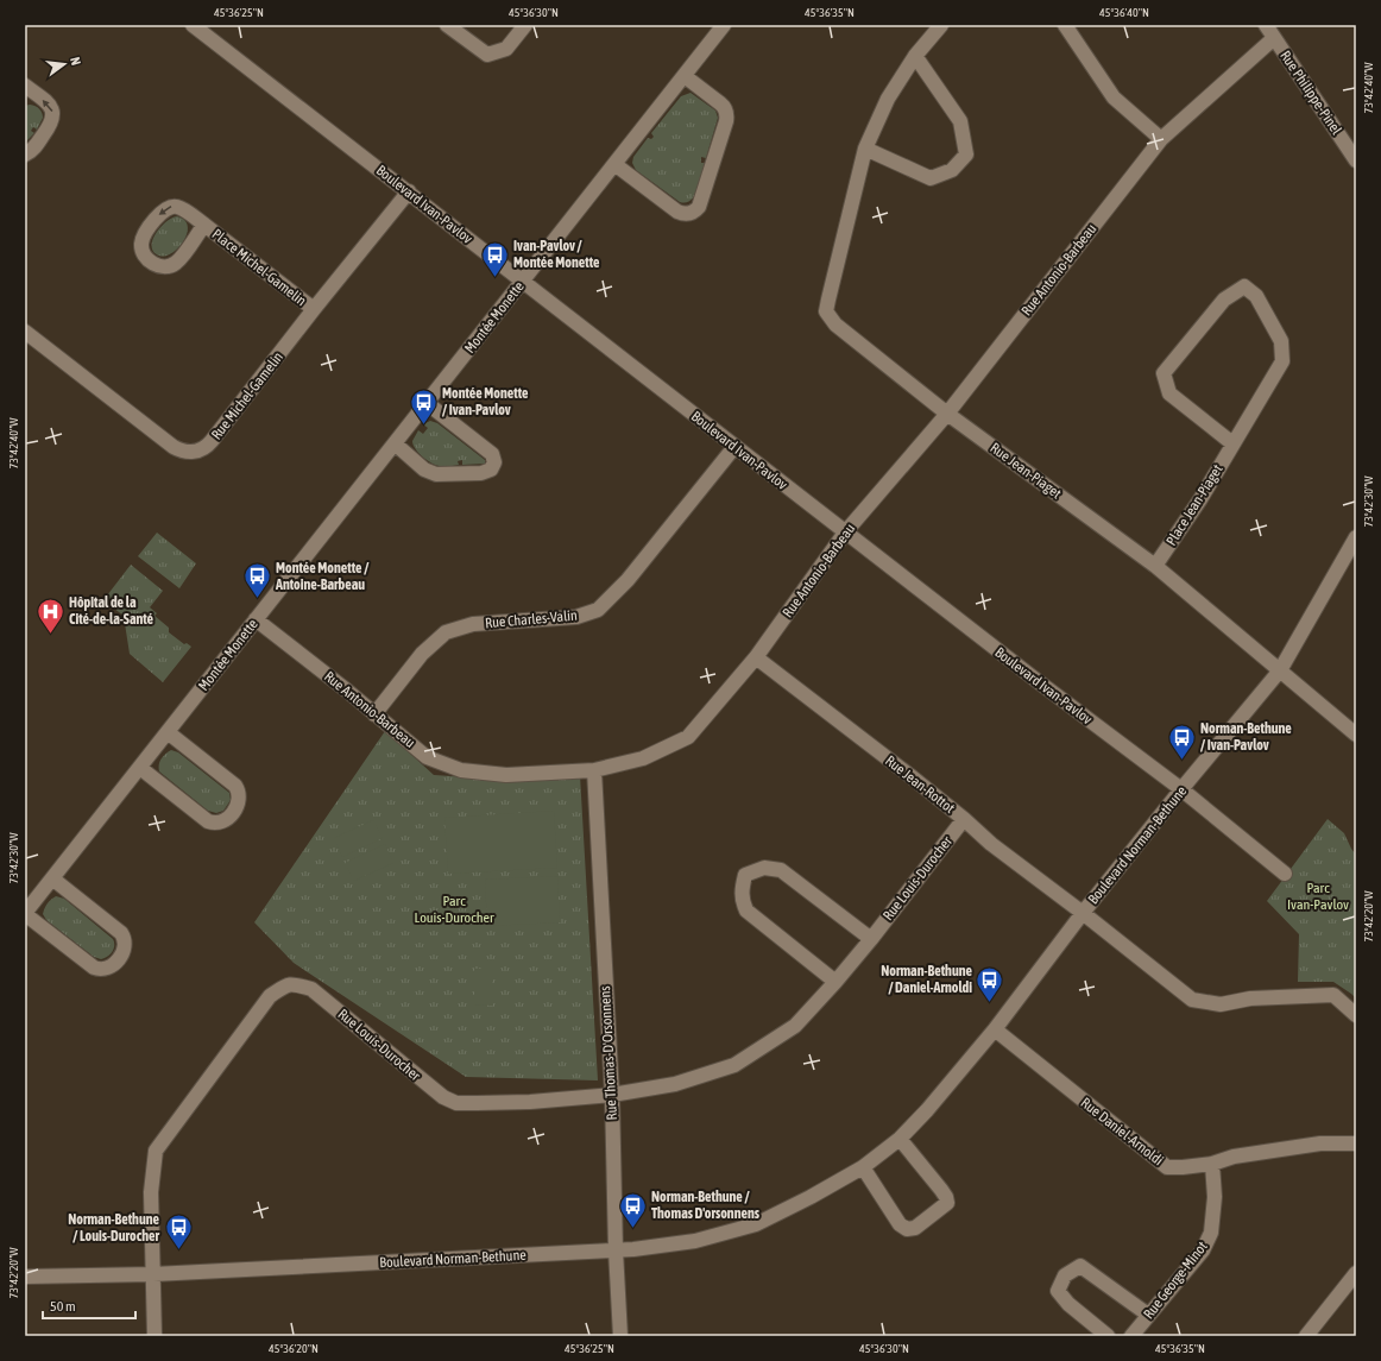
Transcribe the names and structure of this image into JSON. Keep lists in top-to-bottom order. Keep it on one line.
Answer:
{"streets":{"street":["Rue Philippe-Pinel","Boulevard Ivan-Pavlov","Place Michel-Gamelin","Rue Antonio-Barbeau","Montée Monette","Rue Michel-Gamelin","Rue Jean-Piaget","Place Jean-Piaget","Rue Charles-Valin","Rue Jean-Rottot","Boulevard Norman-Bethune","Rue Louis-Durocher","Rue Thomas-D'Orsonnens","Rue Daniel-Arnoldi","Rue George-Minot"]},"crossings":[["Rue Philippe-Pinel","Rue Antonio-Barbeau"],["Boulevard Ivan-Pavlov","Rue Antonio-Barbeau"],["Boulevard Ivan-Pavlov","Montée Monette"],["Boulevard Ivan-Pavlov","Rue Michel-Gamelin"],["Boulevard Ivan-Pavlov","Rue Charles-Valin"],["Boulevard Ivan-Pavlov","Boulevard Norman-Bethune"],["Place Michel-Gamelin","Rue Michel-Gamelin"],["Rue Antonio-Barbeau","Montée Monette"],["Rue Antonio-Barbeau","Rue Jean-Piaget"],["Rue Antonio-Barbeau","Rue Charles-Valin"],["Rue Antonio-Barbeau","Rue Jean-Rottot"],["Rue Antonio-Barbeau","Rue Thomas-D'Orsonnens"],["Rue Jean-Piaget","Place Jean-Piaget"],["Rue Jean-Piaget","Boulevard Norman-Bethune"],["Rue Jean-Rottot","Boulevard Norman-Bethune"],["Rue Jean-Rottot","Rue Louis-Durocher"],["Boulevard Norman-Bethune","Rue Louis-Durocher"],["Boulevard Norman-Bethune","Rue Thomas-D'Orsonnens"],["Boulevard Norman-Bethune","Rue Daniel-Arnoldi"],["Rue Louis-Durocher","Rue Thomas-D'Orsonnens"],["Rue Daniel-Arnoldi","Rue George-Minot"]],"parks":["Parc Ivan-Pavlov","Parc Louis-Durocher"],"places":{"bus stop":["Ivan-Pavlov / Montée Monette","Montée Monette / Ivan-Pavlov","Montée Monette / Antoine-Barbeau","Norman-Bethune / Ivan-Pavlov","Norman-Bethune / Daniel-Arnoldi","Norman-Bethune / Thomas D'orsonnens","Norman-Bethune / Louis-Durocher"],"hospital":["Hôpital de la Cité-de-la-Santé"]},"scale_bar":"50 m","north":"right","coordinates":["45°36'25\"N","45°36'30\"N","45°36'35\"N","45°36'40\"N","73°42'40\"W","73°42'30\"W","73°42'20\"W","45°36'20\"N"]}
